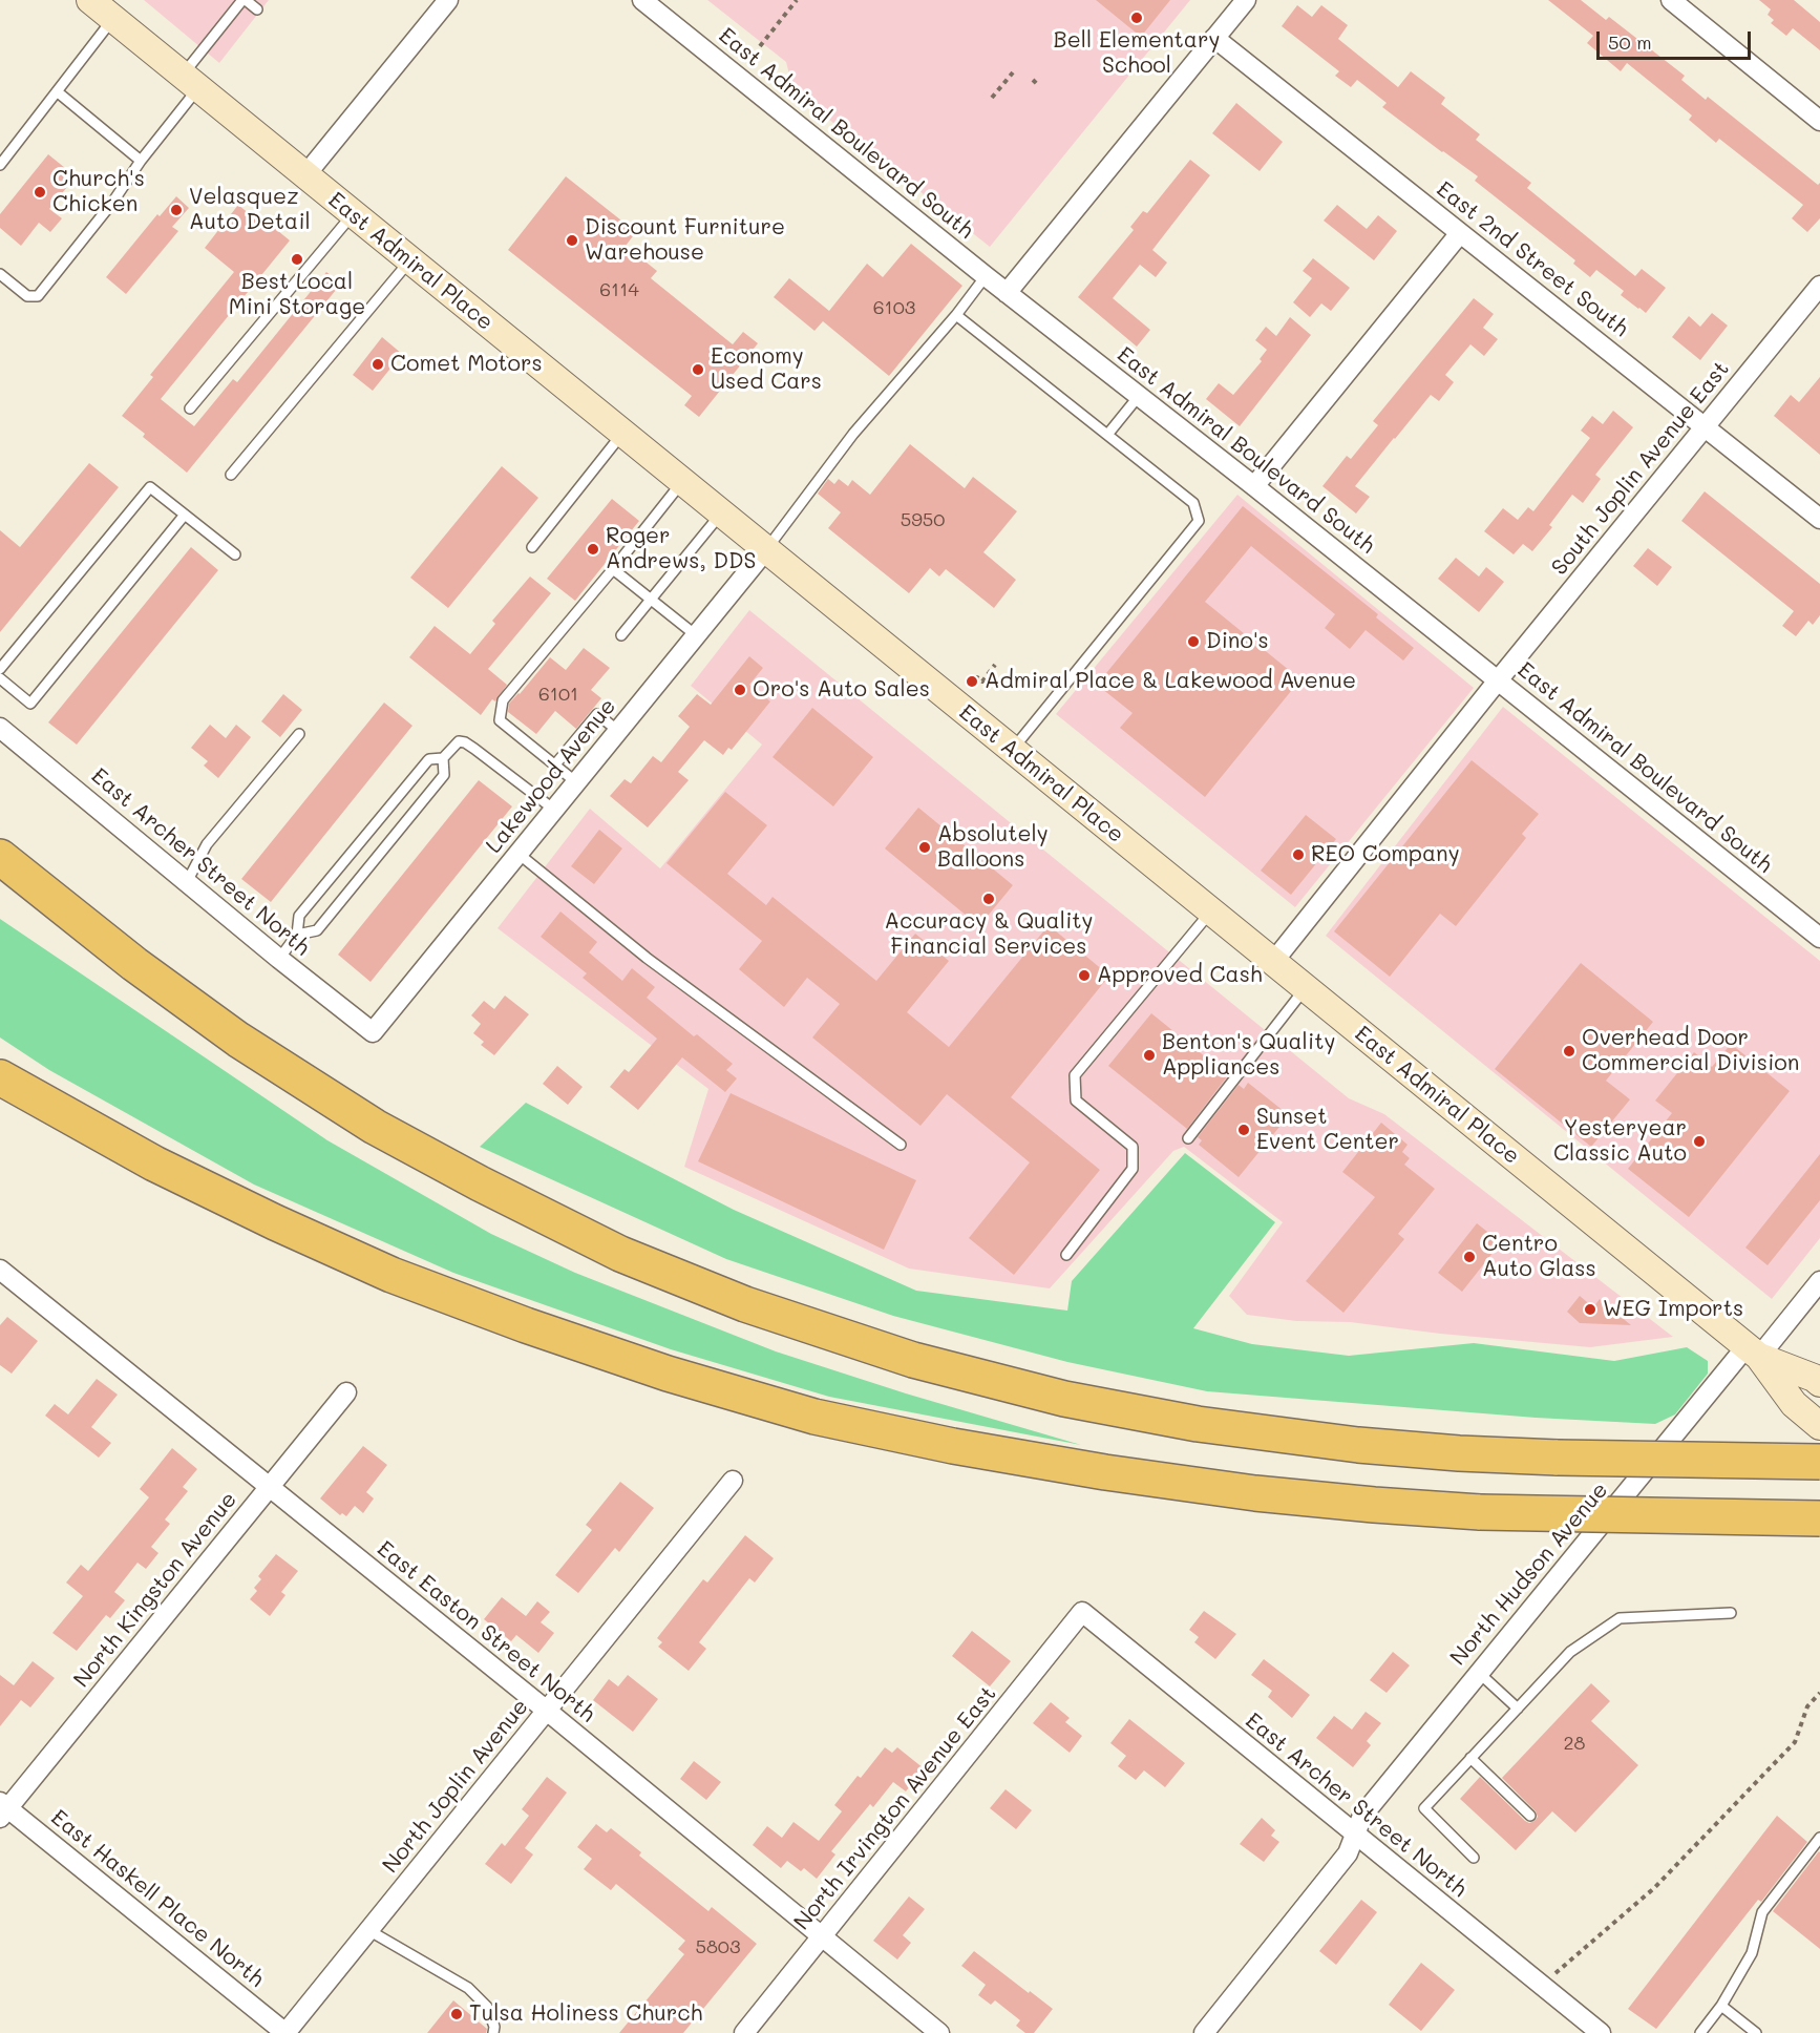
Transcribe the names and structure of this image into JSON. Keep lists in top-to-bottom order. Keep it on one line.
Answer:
{"streets":{"main road":["East Admiral Place"],"street":["East Admiral Boulevard South","East 2nd Street South","South Joplin Avenue East","Lakewood Avenue","East Archer Street North","North Hudson Avenue","North Kingston Avenue","East Easton Street North","North Joplin Avenue","North Irvington Avenue East","East Haskell Place North"]},"crossings":[["East Admiral Boulevard South","South Joplin Avenue East"],["East 2nd Street South","South Joplin Avenue East"],["East Admiral Place","South Joplin Avenue East"],["East Admiral Place","Lakewood Avenue"],["East Admiral Place","North Hudson Avenue"],["Lakewood Avenue","East Archer Street North"],["East Archer Street North","North Hudson Avenue"],["East Archer Street North","North Irvington Avenue East"],["North Kingston Avenue","East Easton Street North"],["North Kingston Avenue","East Haskell Place North"],["East Easton Street North","North Joplin Avenue"],["East Easton Street North","North Irvington Avenue East"],["North Joplin Avenue","East Haskell Place North"]],"places":["Bell Elementary School","Church's Chicken","Velasquez Auto Detail","Discount Furniture Warehouse","Best Local Mini Storage","Comet Motors","Economy Used Cars","Roger Andrews, DDS","Dino's","Admiral Place & Lakewood Avenue","Oro's Auto Sales","Absolutely Balloons","REO Company","Accuracy & Quality Financial Services","Approved Cash","Overhead Door Commercial Division","Benton's Quality Appliances","Sunset Event Center","Yesteryear Classic Auto","Centro Auto Glass","WEG Imports","Tulsa Holiness Church"],"house_numbers":["6114","6103","5950","6101","28","5803"],"scale_bar":"50 m"}
